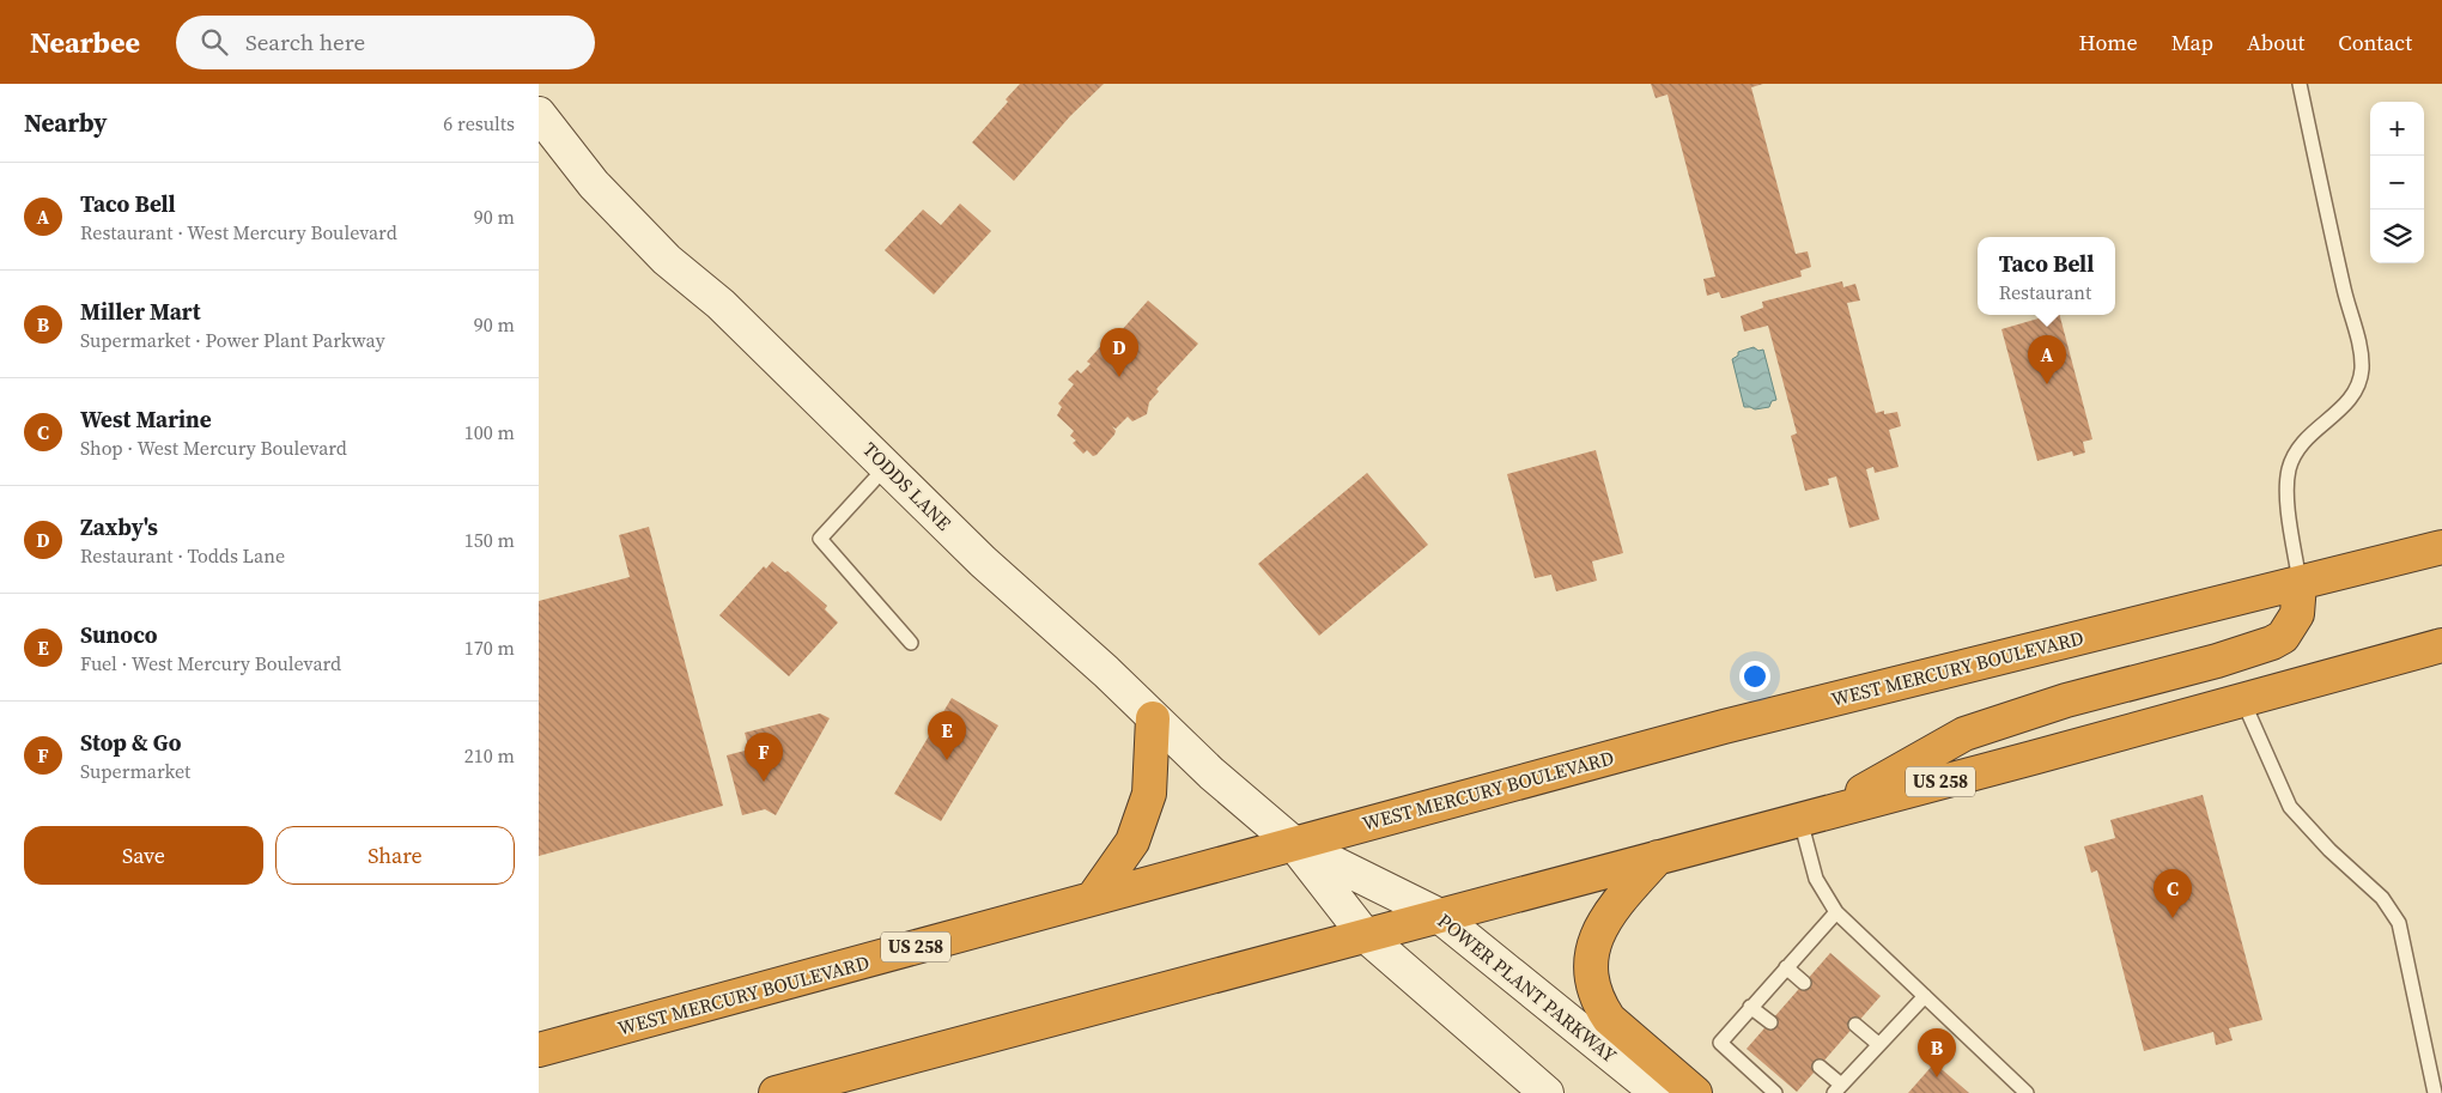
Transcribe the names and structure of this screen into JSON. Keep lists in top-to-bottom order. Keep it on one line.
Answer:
{"streets":{"highway":["WEST MERCURY BOULEVARD","US 258"],"main road":["TODDS LANE","POWER PLANT PARKWAY"]},"crossings":[["TODDS LANE","WEST MERCURY BOULEVARD"],["TODDS LANE","POWER PLANT PARKWAY"],["WEST MERCURY BOULEVARD","POWER PLANT PARKWAY"],["US 258","POWER PLANT PARKWAY"]],"page":{"header":"Nearbee","search":"Search here","nav":["Home","Map","About","Contact"],"heading":["Nearby","6 results"],"map_buttons":["+","−"],"list":[{"mark":"A","name":"Taco Bell","note":"Restaurant · West Mercury Boulevard","value":"90 m"},{"mark":"B","name":"Miller Mart","note":"Supermarket · Power Plant Parkway","value":"90 m"},{"mark":"C","name":"West Marine","note":"Shop · West Mercury Boulevard","value":"100 m"},{"mark":"D","name":"Zaxby's","note":"Restaurant · Todds Lane","value":"150 m"},{"mark":"E","name":"Sunoco","note":"Fuel · West Mercury Boulevard","value":"170 m"},{"mark":"F","name":"Stop & Go","note":"Supermarket","value":"210 m"}],"popup":["Taco Bell","Restaurant"],"pins":["D","A","E","F","C","B"],"buttons":["Save","Share"]}}
